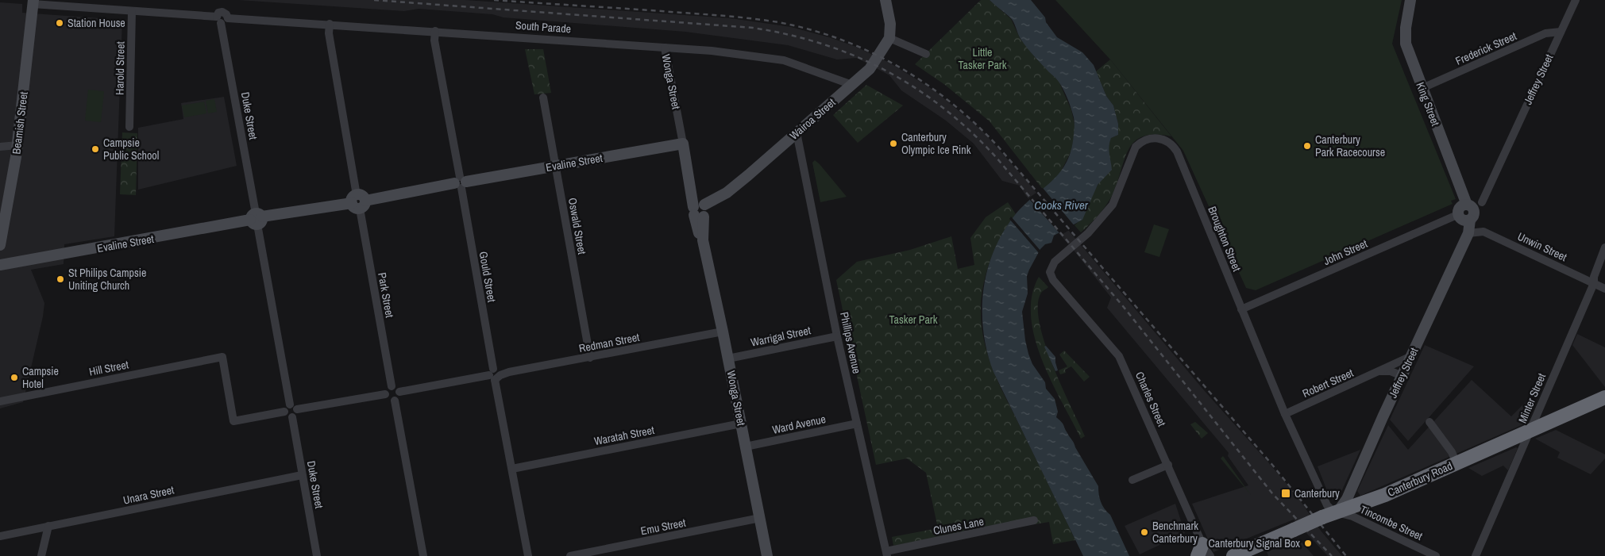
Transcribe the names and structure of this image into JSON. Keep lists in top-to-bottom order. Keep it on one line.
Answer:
{"streets":{"highway":["Canterbury Road"],"street":["South Parade","Frederick Street","Harold Street","Jeffrey Street","Wonga Street","King Street","Duke Street","Wairoa Street","Beamish Street","Evaline Street","Oswald Street","Broughton Street","Unwin Street","John Street","Gould Street","Park Street","Warrigal Street","Redman Street","Phillips Avenue","Hill Street","Robert Street","Minter Street","Charles Street","Ward Avenue","Waratah Street","Unara Street","Tincombe Street","Clunes Lane","Emu Street"]},"crossings":[["South Parade","Harold Street"],["South Parade","Wonga Street"],["South Parade","Duke Street"],["South Parade","Wairoa Street"],["South Parade","Beamish Street"],["South Parade","Gould Street"],["South Parade","Park Street"],["Frederick Street","Jeffrey Street"],["Frederick Street","King Street"],["Jeffrey Street","Broughton Street"],["Jeffrey Street","Unwin Street"],["Jeffrey Street","Robert Street"],["Jeffrey Street","Canterbury Road"],["Jeffrey Street","Tincombe Street"],["Wonga Street","Wairoa Street"],["Wonga Street","Evaline Street"],["Wonga Street","Warrigal Street"],["Wonga Street","Redman Street"],["Wonga Street","Ward Avenue"],["Wonga Street","Waratah Street"],["Wonga Street","Emu Street"],["King Street","John Street"],["Duke Street","Evaline Street"],["Duke Street","Hill Street"],["Duke Street","Unara Street"],["Wairoa Street","Phillips Avenue"],["Evaline Street","Oswald Street"],["Evaline Street","Gould Street"],["Evaline Street","Park Street"],["Oswald Street","Redman Street"],["Broughton Street","John Street"],["Broughton Street","Robert Street"],["Broughton Street","Charles Street"],["Broughton Street","Canterbury Road"],["Broughton Street","Tincombe Street"],["Unwin Street","Minter Street"],["Gould Street","Redman Street"],["Gould Street","Waratah Street"],["Park Street","Redman Street"],["Warrigal Street","Phillips Avenue"],["Phillips Avenue","Ward Avenue"],["Phillips Avenue","Clunes Lane"],["Minter Street","Canterbury Road"],["Canterbury Road","Tincombe Street"]],"water":["Cooks River"],"parks":["Little Tasker Park","Tasker Park"],"places":{"other":["Station House","Canterbury Olympic Ice Rink","Canterbury Park Racecourse","Campsie Public School","St Philips Campsie Uniting Church","Campsie Hotel","Benchmark Canterbury","Canterbury Signal Box"],"transit":["Canterbury"]}}
